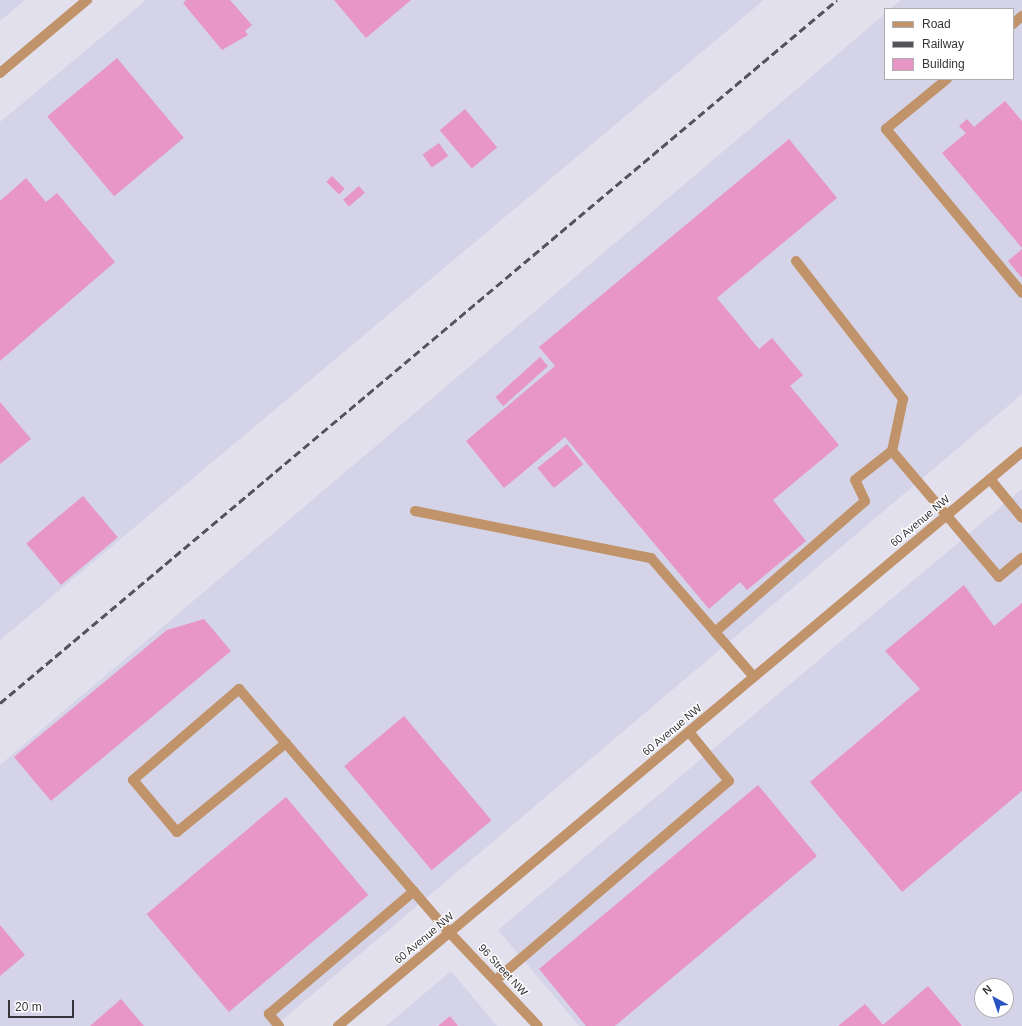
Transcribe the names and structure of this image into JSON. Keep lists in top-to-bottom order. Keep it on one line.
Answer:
{"streets":{"street":["60 Avenue NW","96 Street NW"]},"crossings":[["60 Avenue NW","96 Street NW"]],"legend":["Road","Railway","Building"],"scale_bar":"20 m","north":"top left"}
